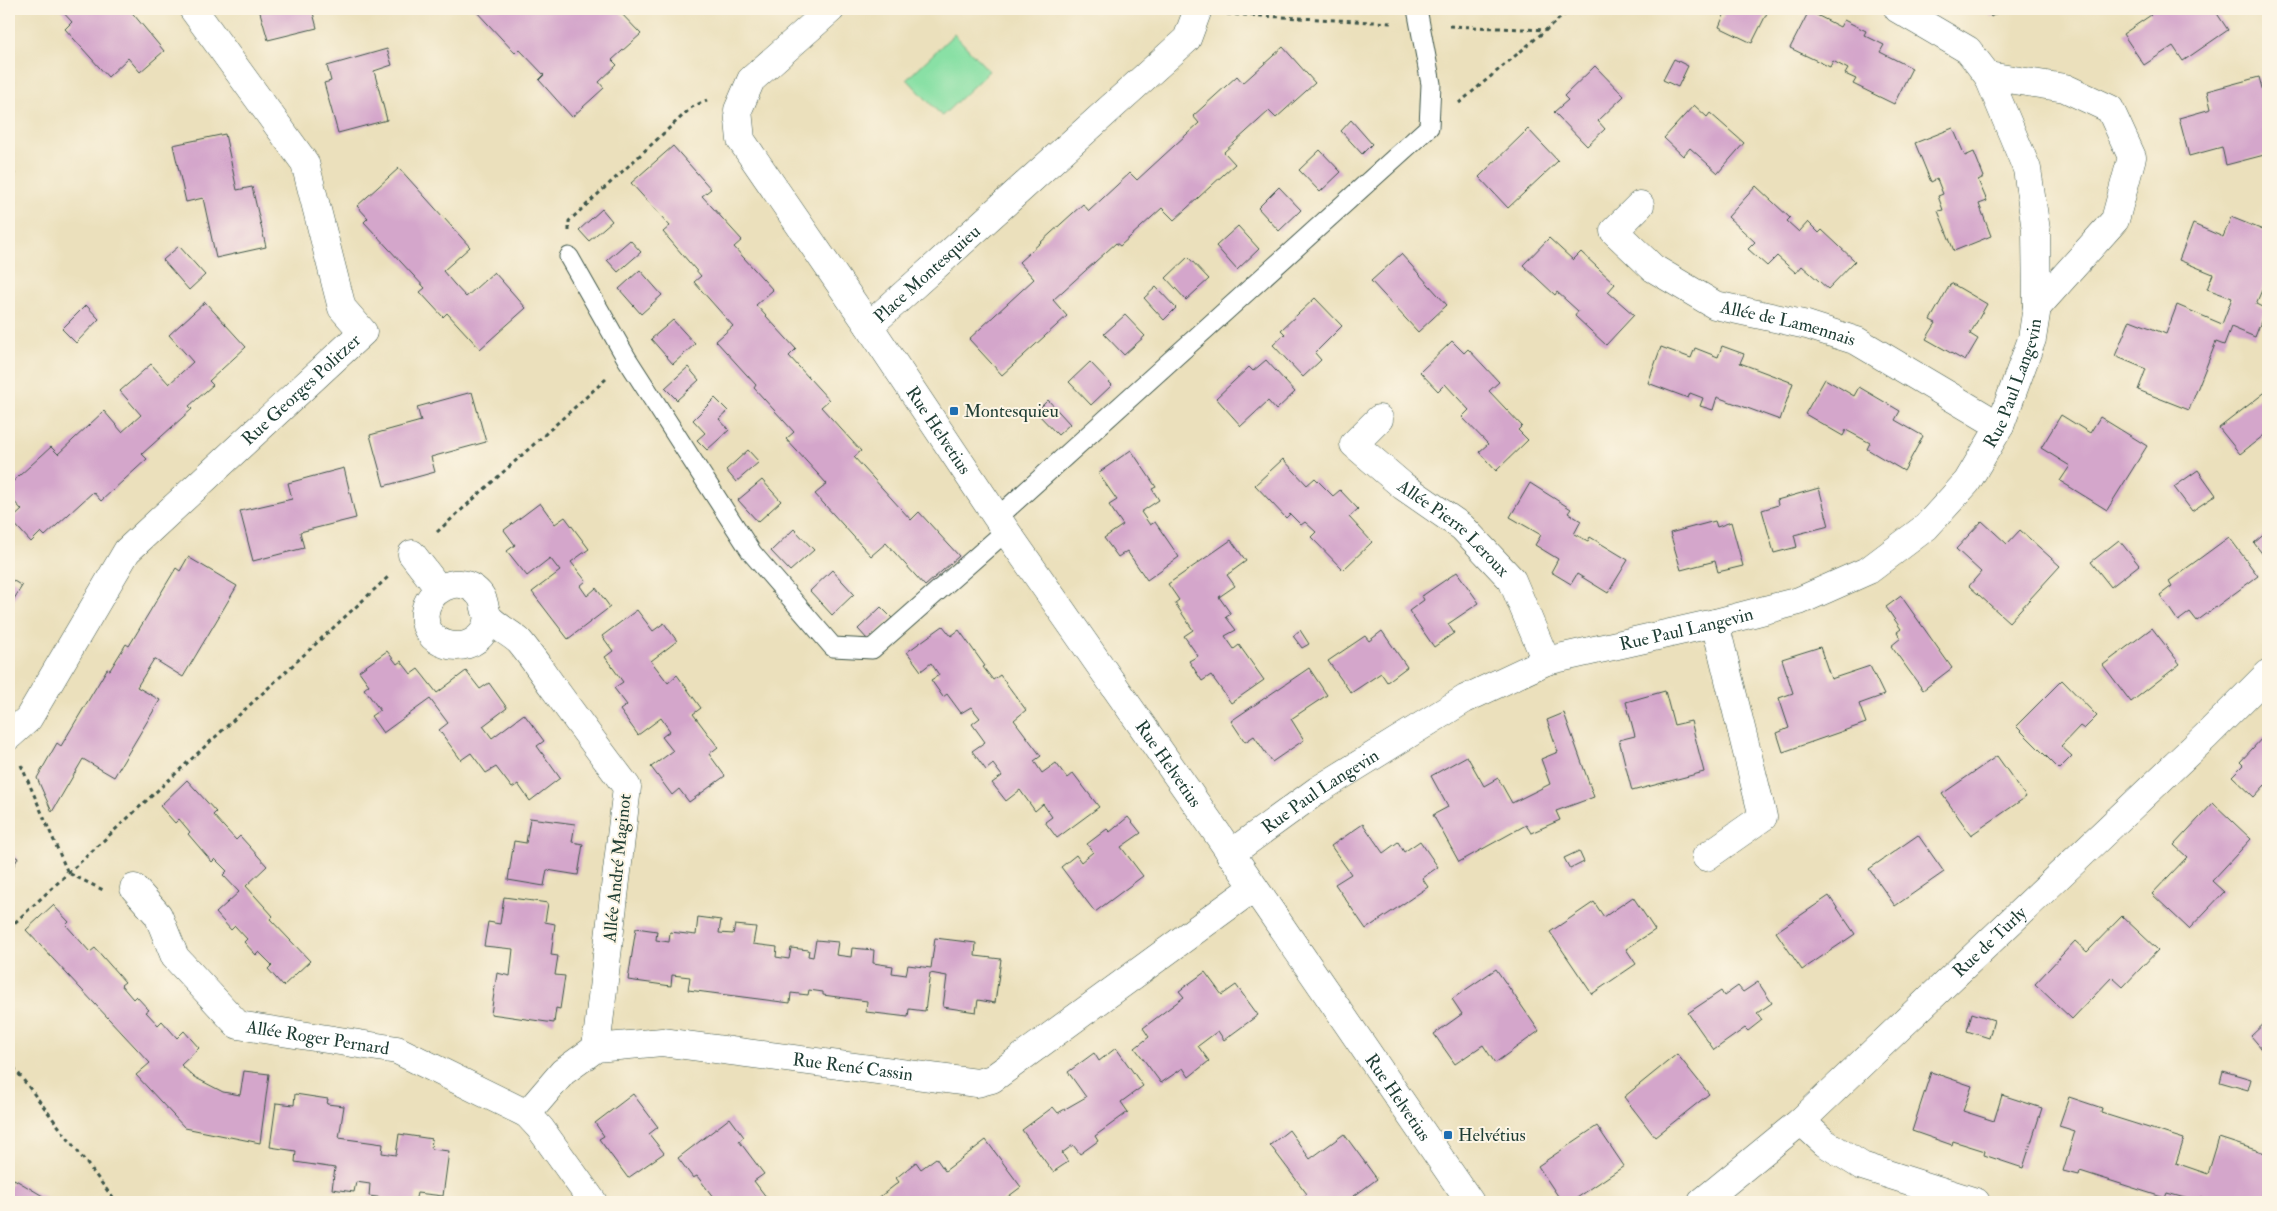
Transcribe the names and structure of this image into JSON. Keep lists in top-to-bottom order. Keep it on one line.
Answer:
{"streets":{"street":["Place Montesquieu","Allée de Lamennais","Rue Paul Langevin","Rue Georges Politzer","Rue Helvetius","Allée Pierre Leroux","Allée André Maginot","Rue de Turly","Allée Roger Pernard","Rue René Cassin"]},"crossings":[["Place Montesquieu","Rue Helvetius"],["Allée de Lamennais","Rue Paul Langevin"],["Rue Paul Langevin","Rue Helvetius"],["Rue Paul Langevin","Allée Pierre Leroux"],["Rue Helvetius","Rue René Cassin"],["Allée André Maginot","Rue René Cassin"]],"places":{"transit":["Montesquieu","Helvétius"]}}
